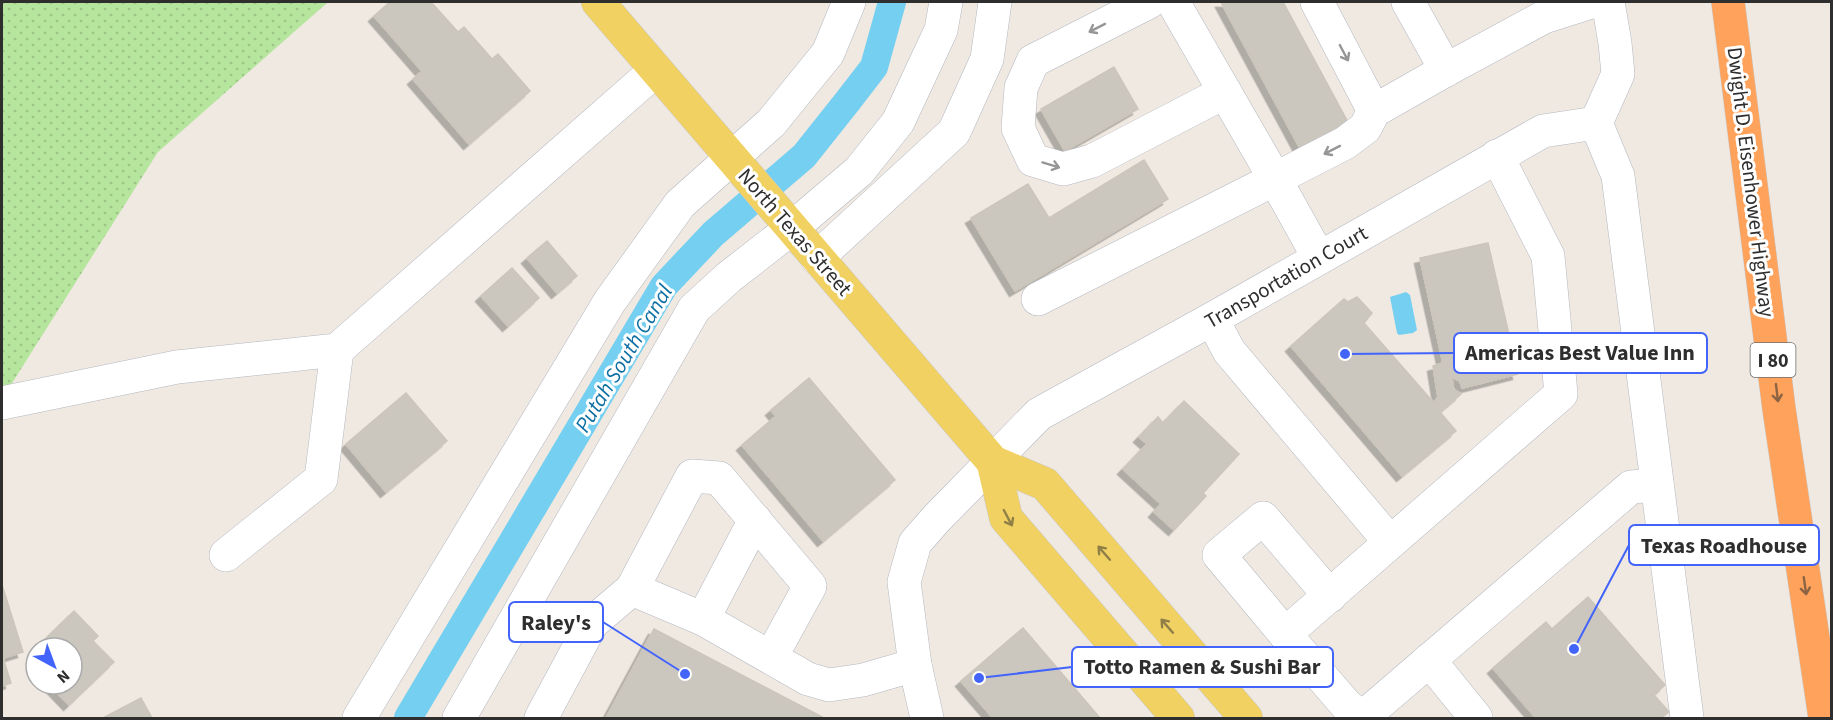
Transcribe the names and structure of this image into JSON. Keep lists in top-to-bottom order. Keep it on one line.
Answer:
{"streets":{"highway":["Dwight D. Eisenhower Highway","I 80"],"main road":["North Texas Street"],"street":["Transportation Court"]},"crossings":[["North Texas Street","Transportation Court"]],"one_way":["Dwight D. Eisenhower Highway"],"water":["Putah South Canal"],"places":["Americas Best Value Inn","Texas Roadhouse","Raley's","Totto Ramen & Sushi Bar"],"north":"bottom right"}
